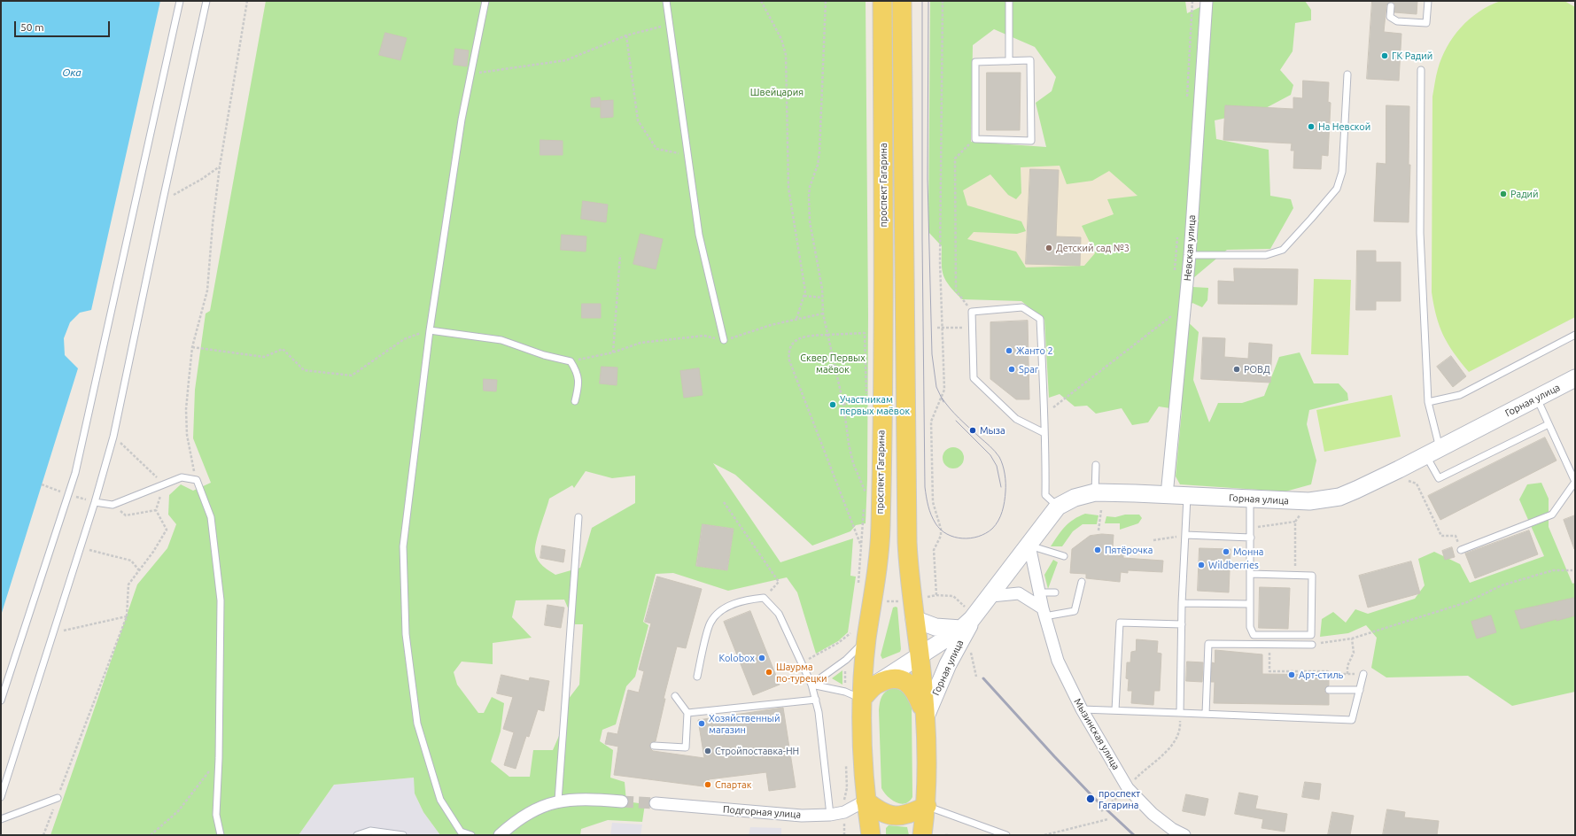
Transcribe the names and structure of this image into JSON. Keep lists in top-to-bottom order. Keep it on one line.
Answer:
{"streets":{"main road":["проспект Гагарина","Горная улица"],"street":["Невская улица","Мызинская улица","Подгорная улица"]},"crossings":[["проспект Гагарина","Горная улица"],["проспект Гагарина","Подгорная улица"],["Невская улица","Горная улица"],["Горная улица","Мызинская улица"]],"water":["Ока"],"parks":["Швейцария","Сквер Первых маёвок"],"places":["ГК Радий","На Невской","Радий","Детский сад №3","Жанто 2","Spar","РОВД","Участникам первых маёвок","Мыза","Пятёрочка","Монна","Wildberries","Kolobox","Шаурма по-турецки","Арт-стиль","Хозяйственный магазин","Стройпоставка-НН","Спартак","проспект Гагарина"],"scale_bar":"50 m"}
